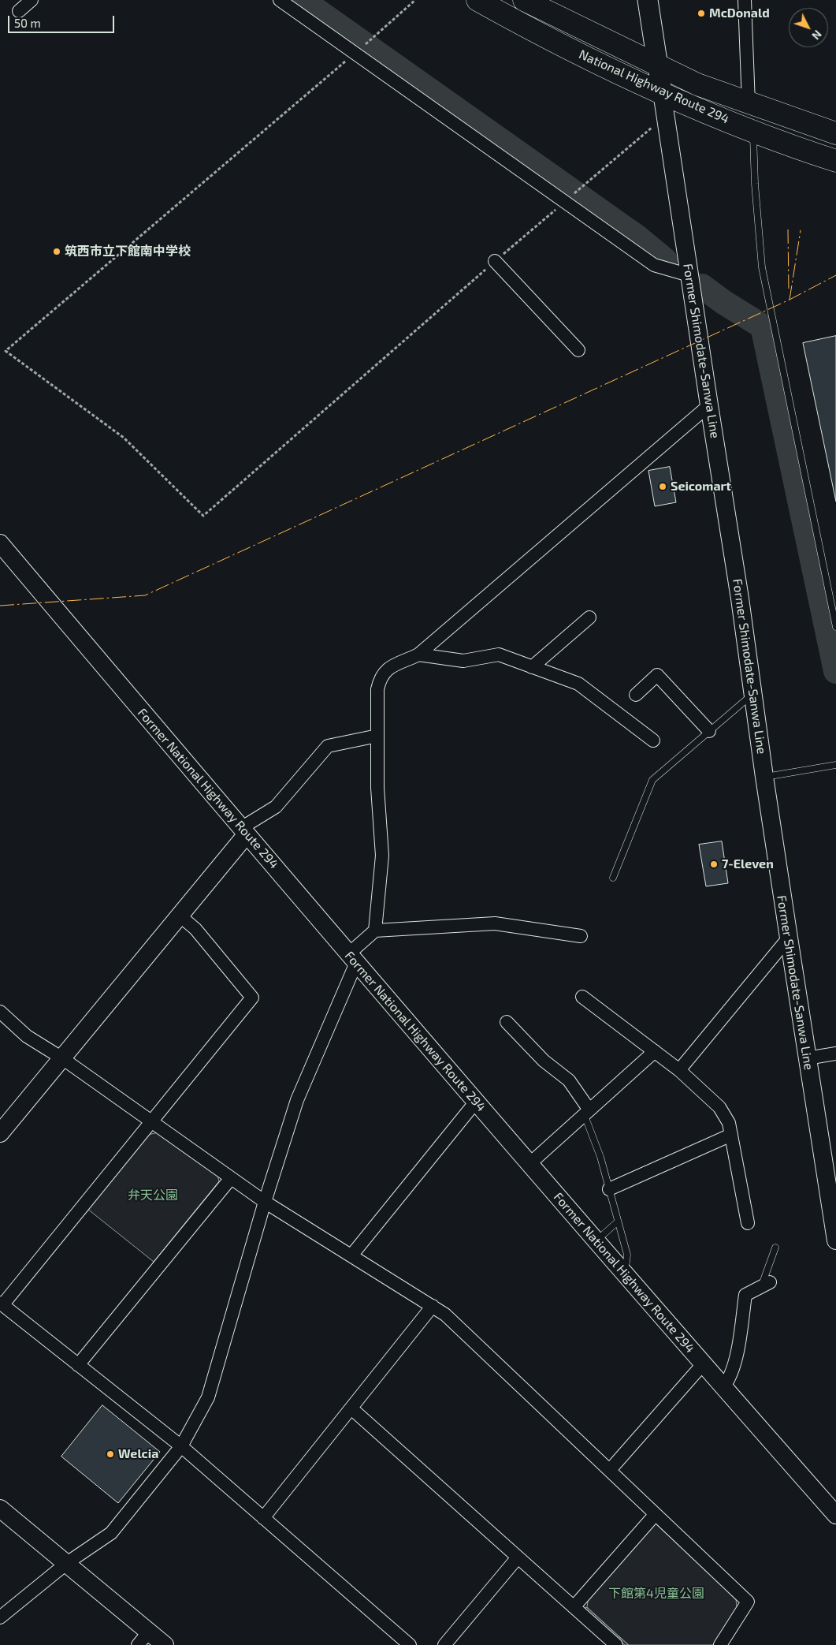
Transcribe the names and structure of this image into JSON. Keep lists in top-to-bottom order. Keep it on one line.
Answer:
{"streets":{"highway":["National Highway Route 294"],"street":["Former Shimodate-Sanwa Line","Former National Highway Route 294"]},"crossings":[["National Highway Route 294","Former Shimodate-Sanwa Line"]],"parks":["弁天公園","下館第4児童公園"],"places":["McDonald","筑西市立下館南中学校","Seicomart","7-Eleven","Welcia"],"scale_bar":"50 m","north":"bottom right"}
